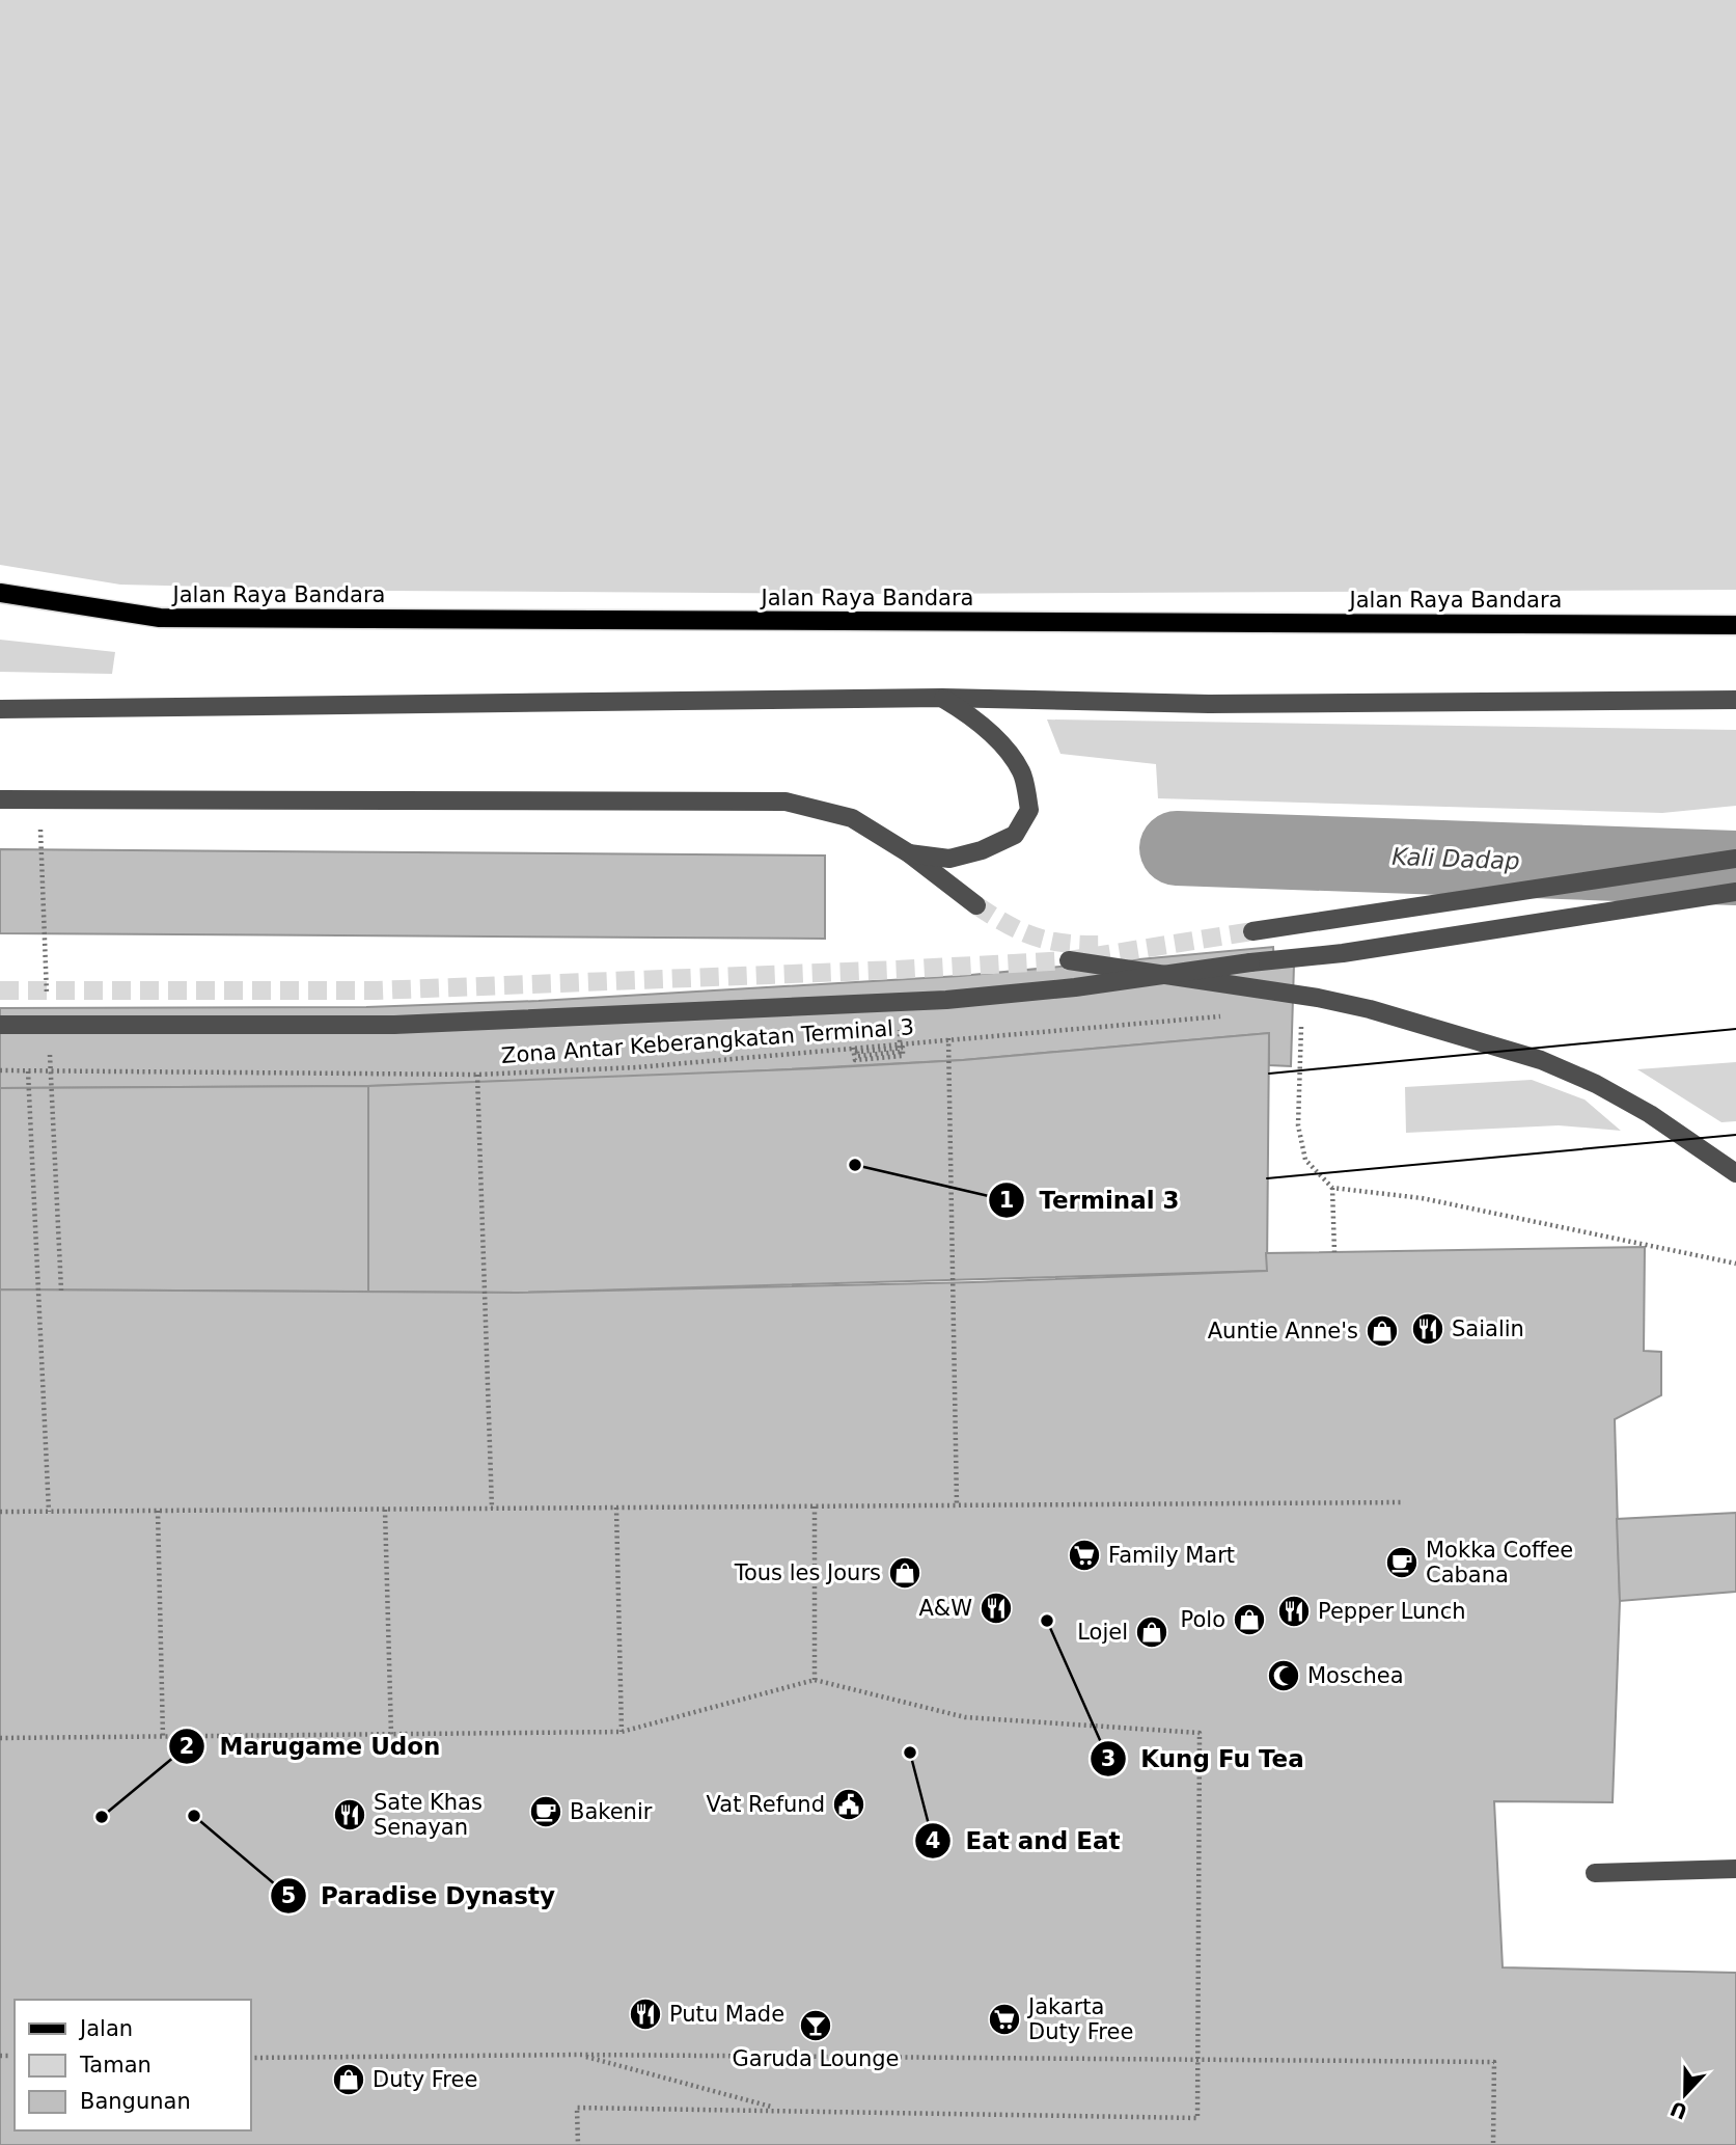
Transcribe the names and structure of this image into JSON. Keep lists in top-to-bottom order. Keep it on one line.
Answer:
{"streets":{"main road":["Jalan Raya Bandara"],"path":["Zona Antar Keberangkatan Terminal 3"]},"water":["Kali Dadap"],"places":{"other":["Terminal 3","Kung Fu Tea","Eat and Eat","Paradise Dynasty","Marugame Udon"],"restaurant":["Saialin","A&W","Pepper Lunch","Sate Khas Senayan","Putu Made"],"shop":["Auntie Anne's","Tous les Jours","Polo","Lojel","Duty Free"],"supermarket":["Family Mart","Jakarta Duty Free"],"cafe":["Mokka Coffee Cabana","Bakenir"],"mosque":["Moschea"],"public building":["Vat Refund"],"bar":["Garuda Lounge"]},"legend":["Jalan","Taman","Bangunan"],"north":"bottom"}
